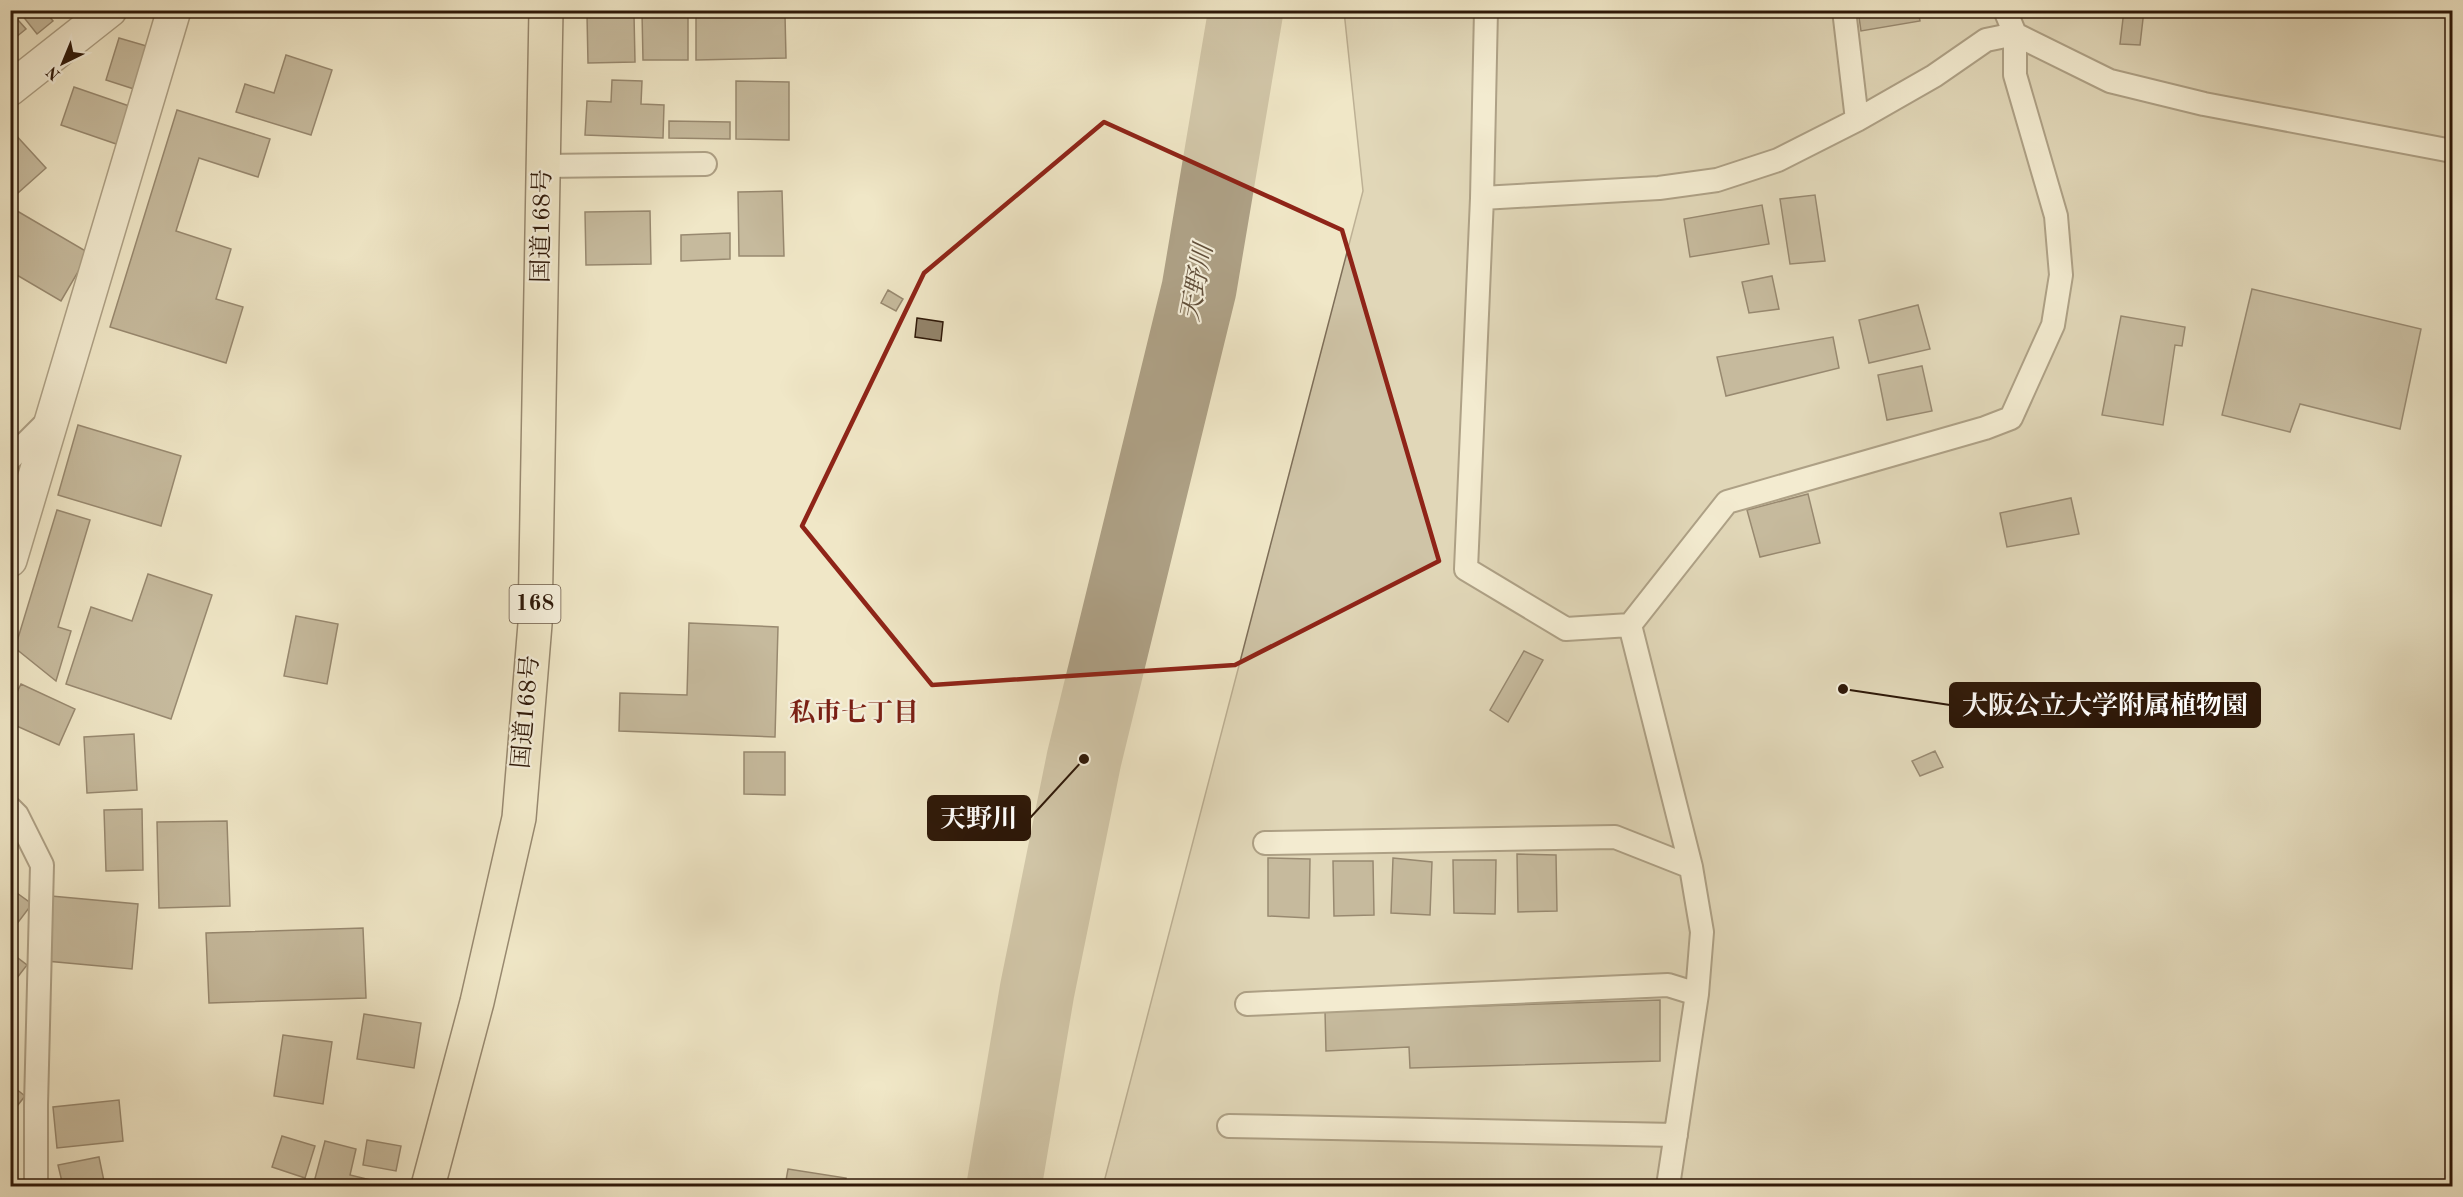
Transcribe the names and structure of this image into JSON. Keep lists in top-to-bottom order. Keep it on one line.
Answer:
{"streets":{"highway":["国道168号","168"]},"districts":["私市七丁目"],"water":["天野川"],"places":["大阪公立大学附属植物園","天野川"],"north":"bottom left"}
